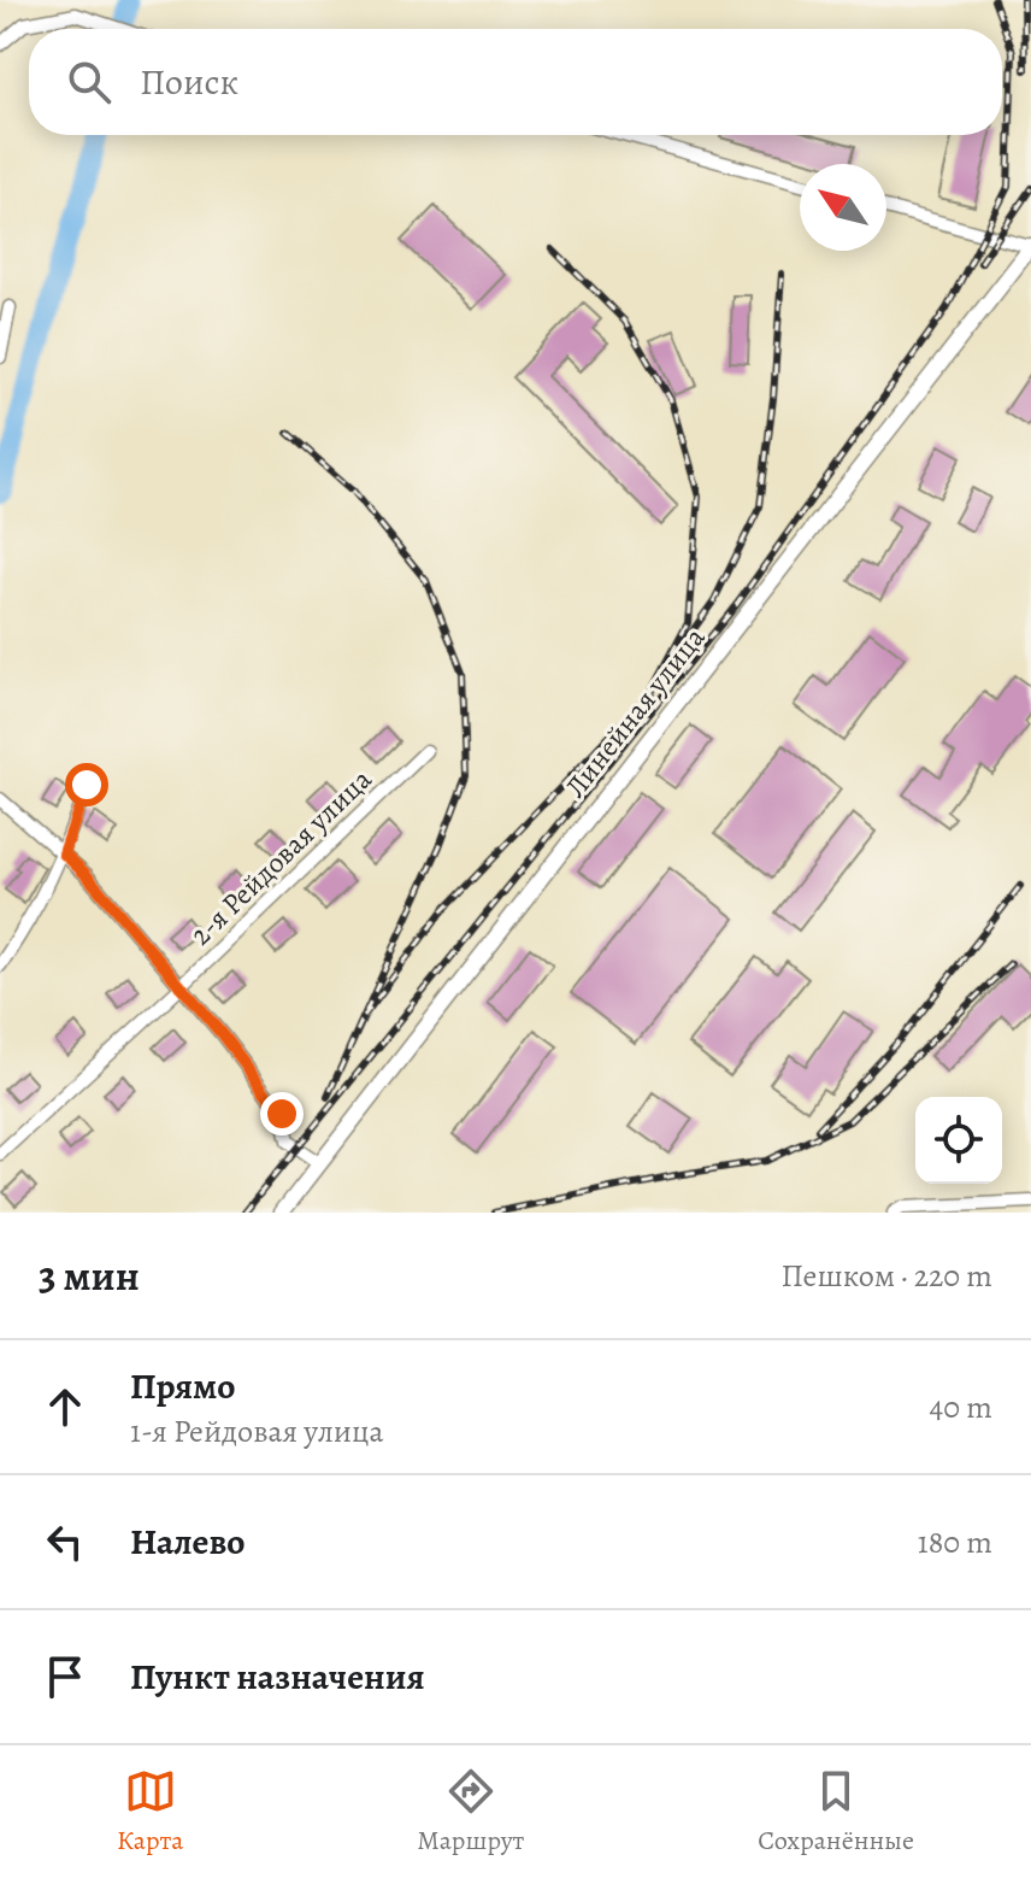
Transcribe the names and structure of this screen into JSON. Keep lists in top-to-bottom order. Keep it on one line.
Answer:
{"streets":{"street":["Линейная улица","2-я Рейдовая улица"]},"north":"top left","page":{"search":"Поиск","heading":["3 мин","Пешком · 220 m"],"list":[["Прямо","1-я Рейдовая улица","40 m"],["Налево","180 m"],"Пункт назначения"],"nav":["Карта","Маршрут","Сохранённые"]}}
